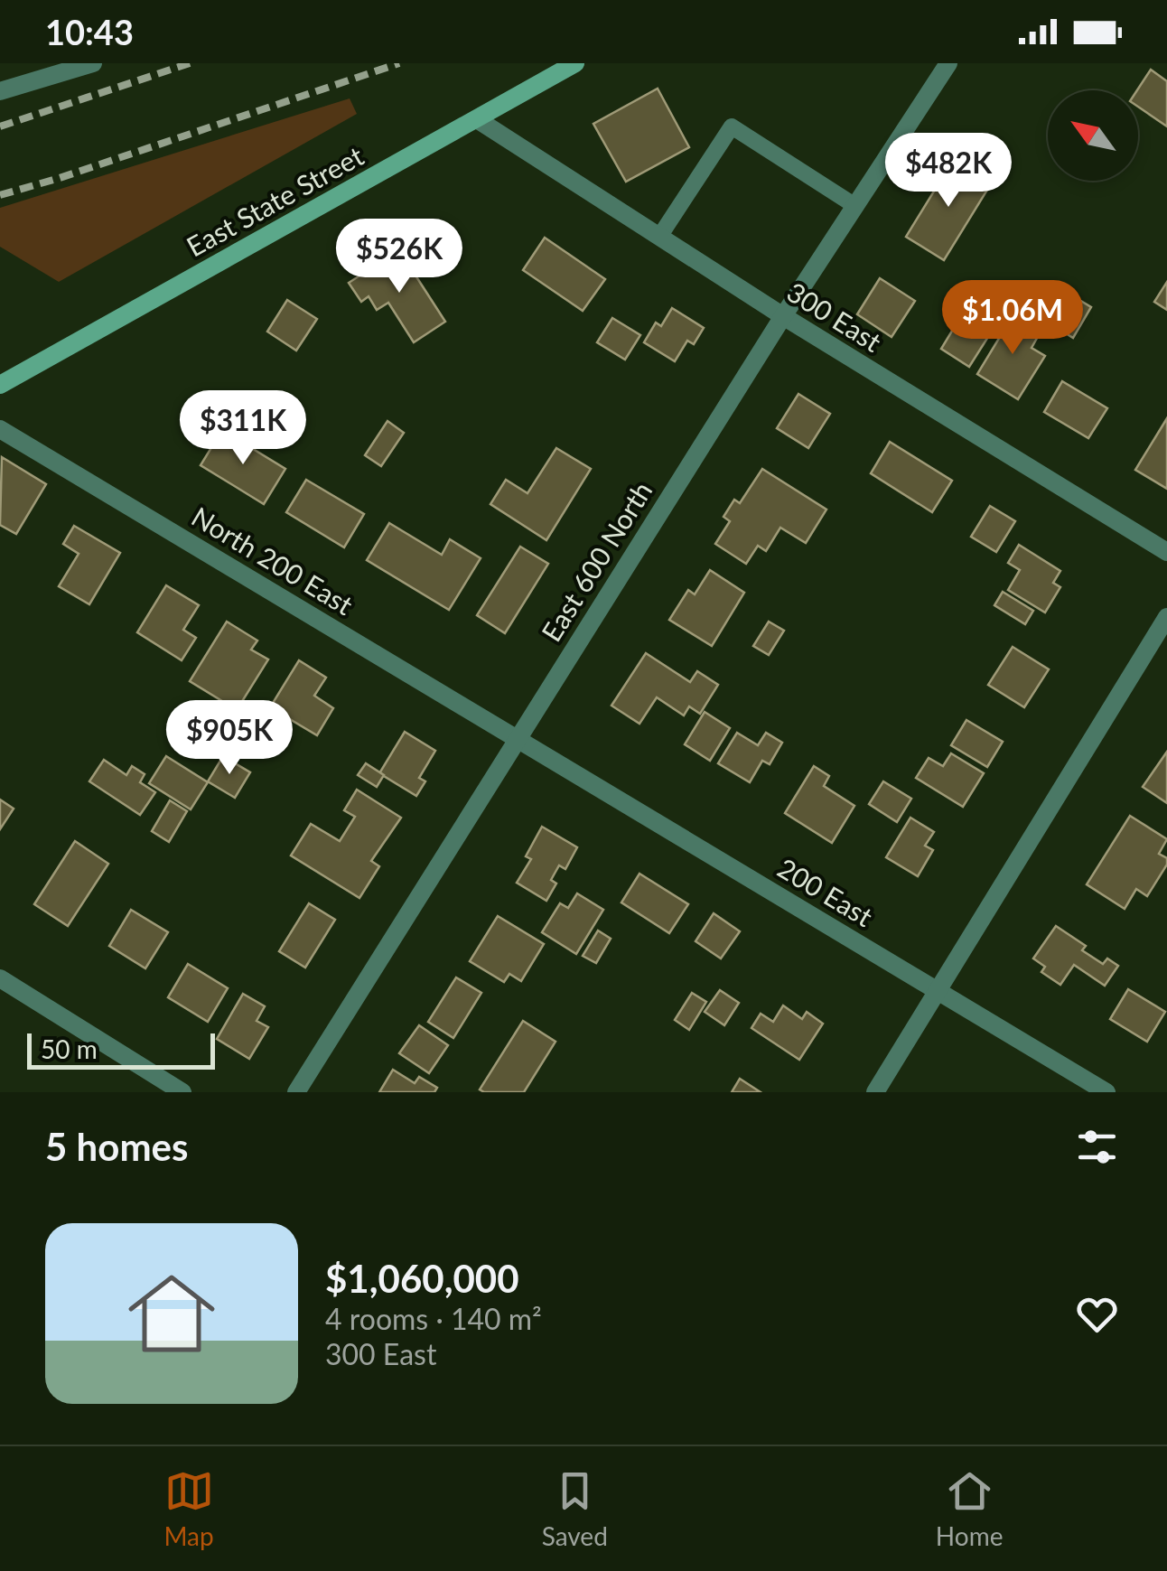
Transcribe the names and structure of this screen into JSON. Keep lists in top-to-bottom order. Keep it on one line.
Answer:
{"streets":{"main road":["East State Street"],"street":["300 East","North 200 East","East 600 North","200 East"]},"crossings":[["East State Street","300 East"],["300 East","East 600 North"],["North 200 East","East 600 North"],["North 200 East","200 East"],["East 600 North","200 East"]],"scale_bar":"50 m","north":"top left","page":{"status":"10:43","price":["$482K","$526K","$1.06M","$311K","$905K"],"scale":"50 m","heading":"5 homes","list":[{"name":"$1,060,000","note":"4 rooms · 140 m² · 300 East"}],"tabs":["Map","Saved","Home"]}}
